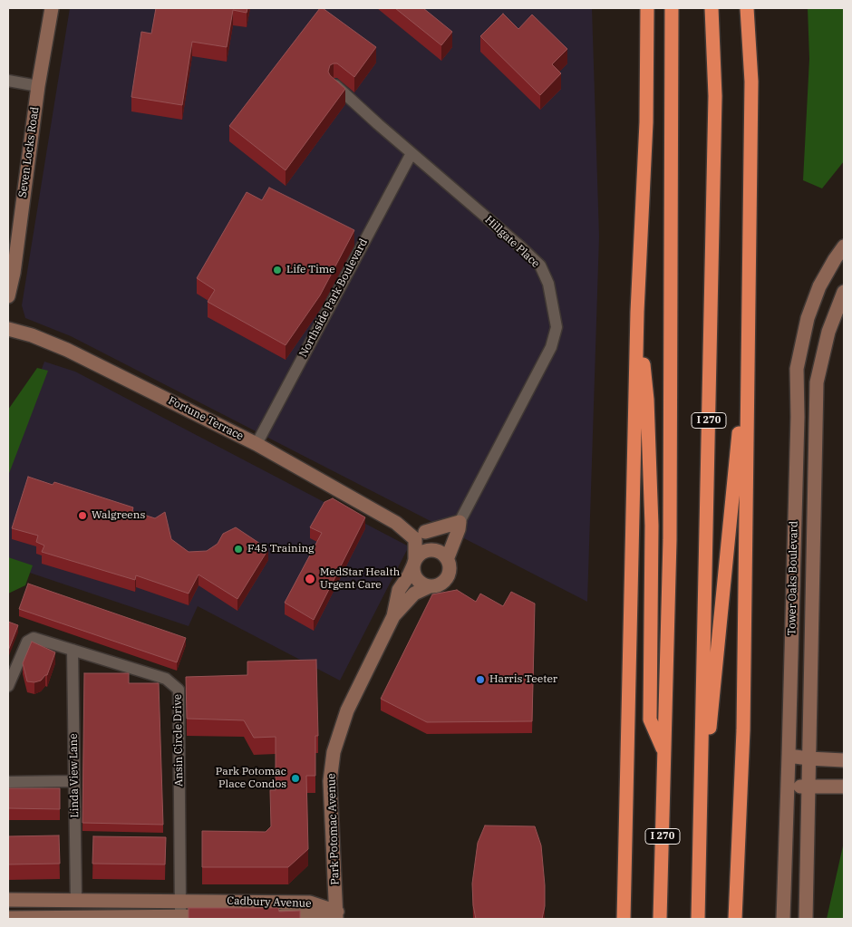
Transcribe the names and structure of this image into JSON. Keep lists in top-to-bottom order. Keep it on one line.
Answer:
{"streets":{"highway":["I 270"],"street":["Seven Locks Road","Hillgate Place","Northside Park Boulevard","Fortune Terrace","Tower Oaks Boulevard","Ansin Circle Drive","Linda View Lane","Park Potomac Avenue","Cadbury Avenue"]},"crossings":[["Hillgate Place","Northside Park Boulevard"],["Northside Park Boulevard","Fortune Terrace"],["Ansin Circle Drive","Linda View Lane"],["Ansin Circle Drive","Cadbury Avenue"],["Linda View Lane","Cadbury Avenue"],["Park Potomac Avenue","Cadbury Avenue"]],"places":["Life Time","Walgreens","F45 Training","MedStar Health Urgent Care","Harris Teeter","Park Potomac Place Condos"]}
